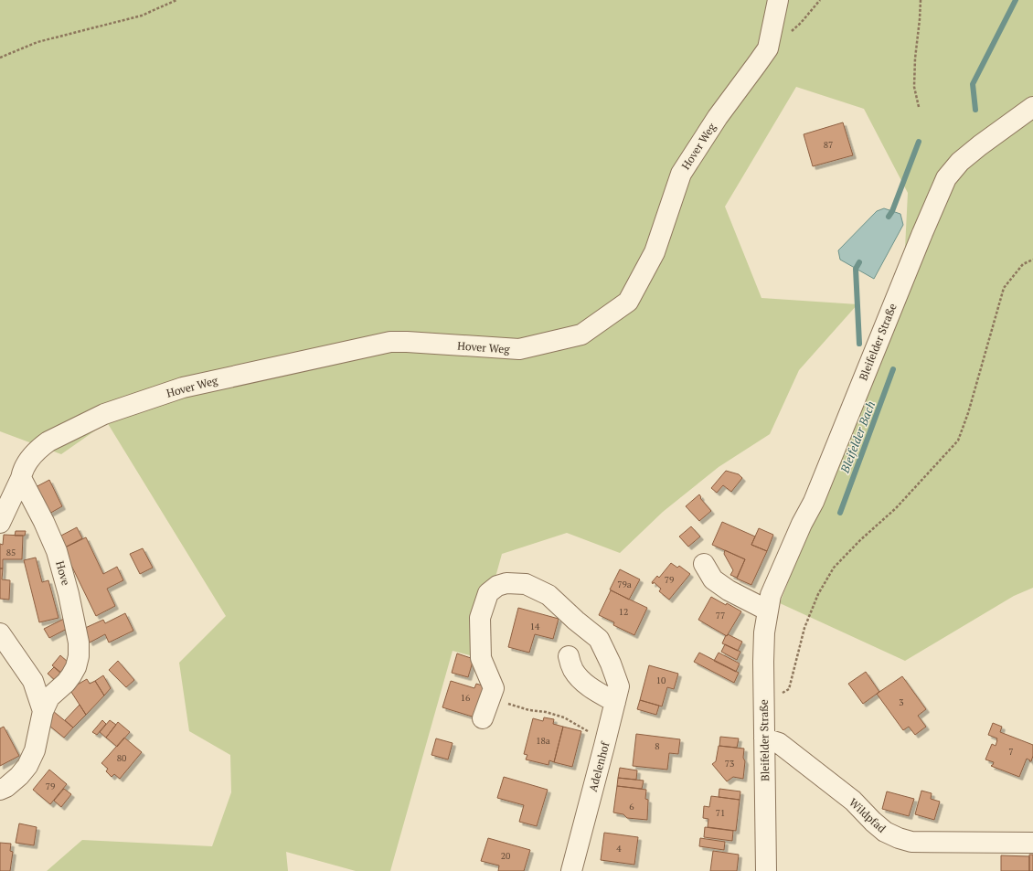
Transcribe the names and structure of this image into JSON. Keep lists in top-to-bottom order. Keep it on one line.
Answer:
{"streets":{"street":["Hover Weg","Bleifelder Straße","Hove","Adelenhof","Wildpfad"]},"crossings":[["Hover Weg","Hove"],["Bleifelder Straße","Wildpfad"]],"water":["Bleifelder Bach"],"house_numbers":["87","85","79","79a","12","77","14","10","16","3","18a","8","7","80","73","79","6","71","4","20"]}
